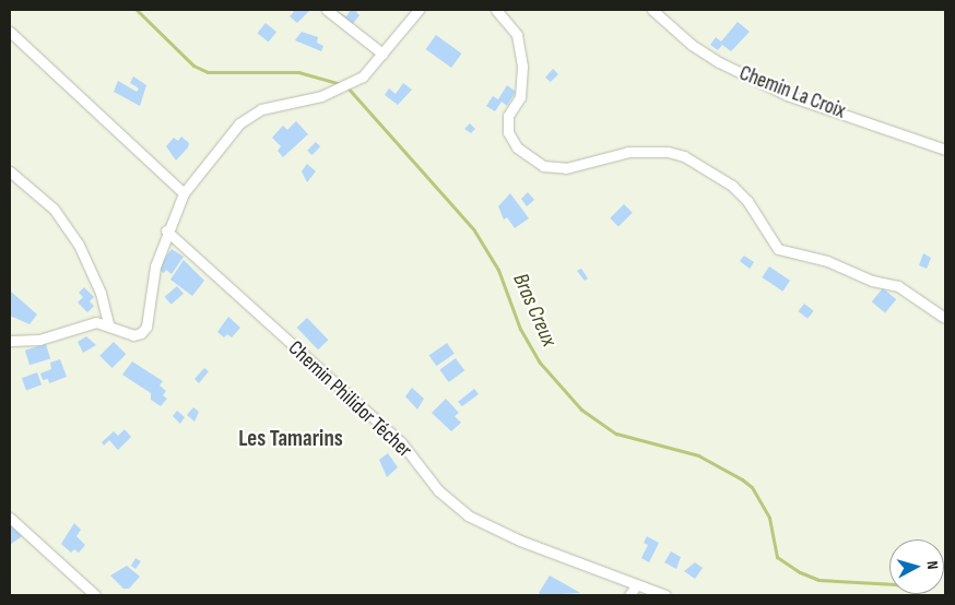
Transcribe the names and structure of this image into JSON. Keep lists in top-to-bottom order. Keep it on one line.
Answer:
{"streets":{"street":["Chemin La Croix","Chemin Philidor Técher"]},"districts":["Les Tamarins"],"water":["Bras Creux"],"north":"right"}
